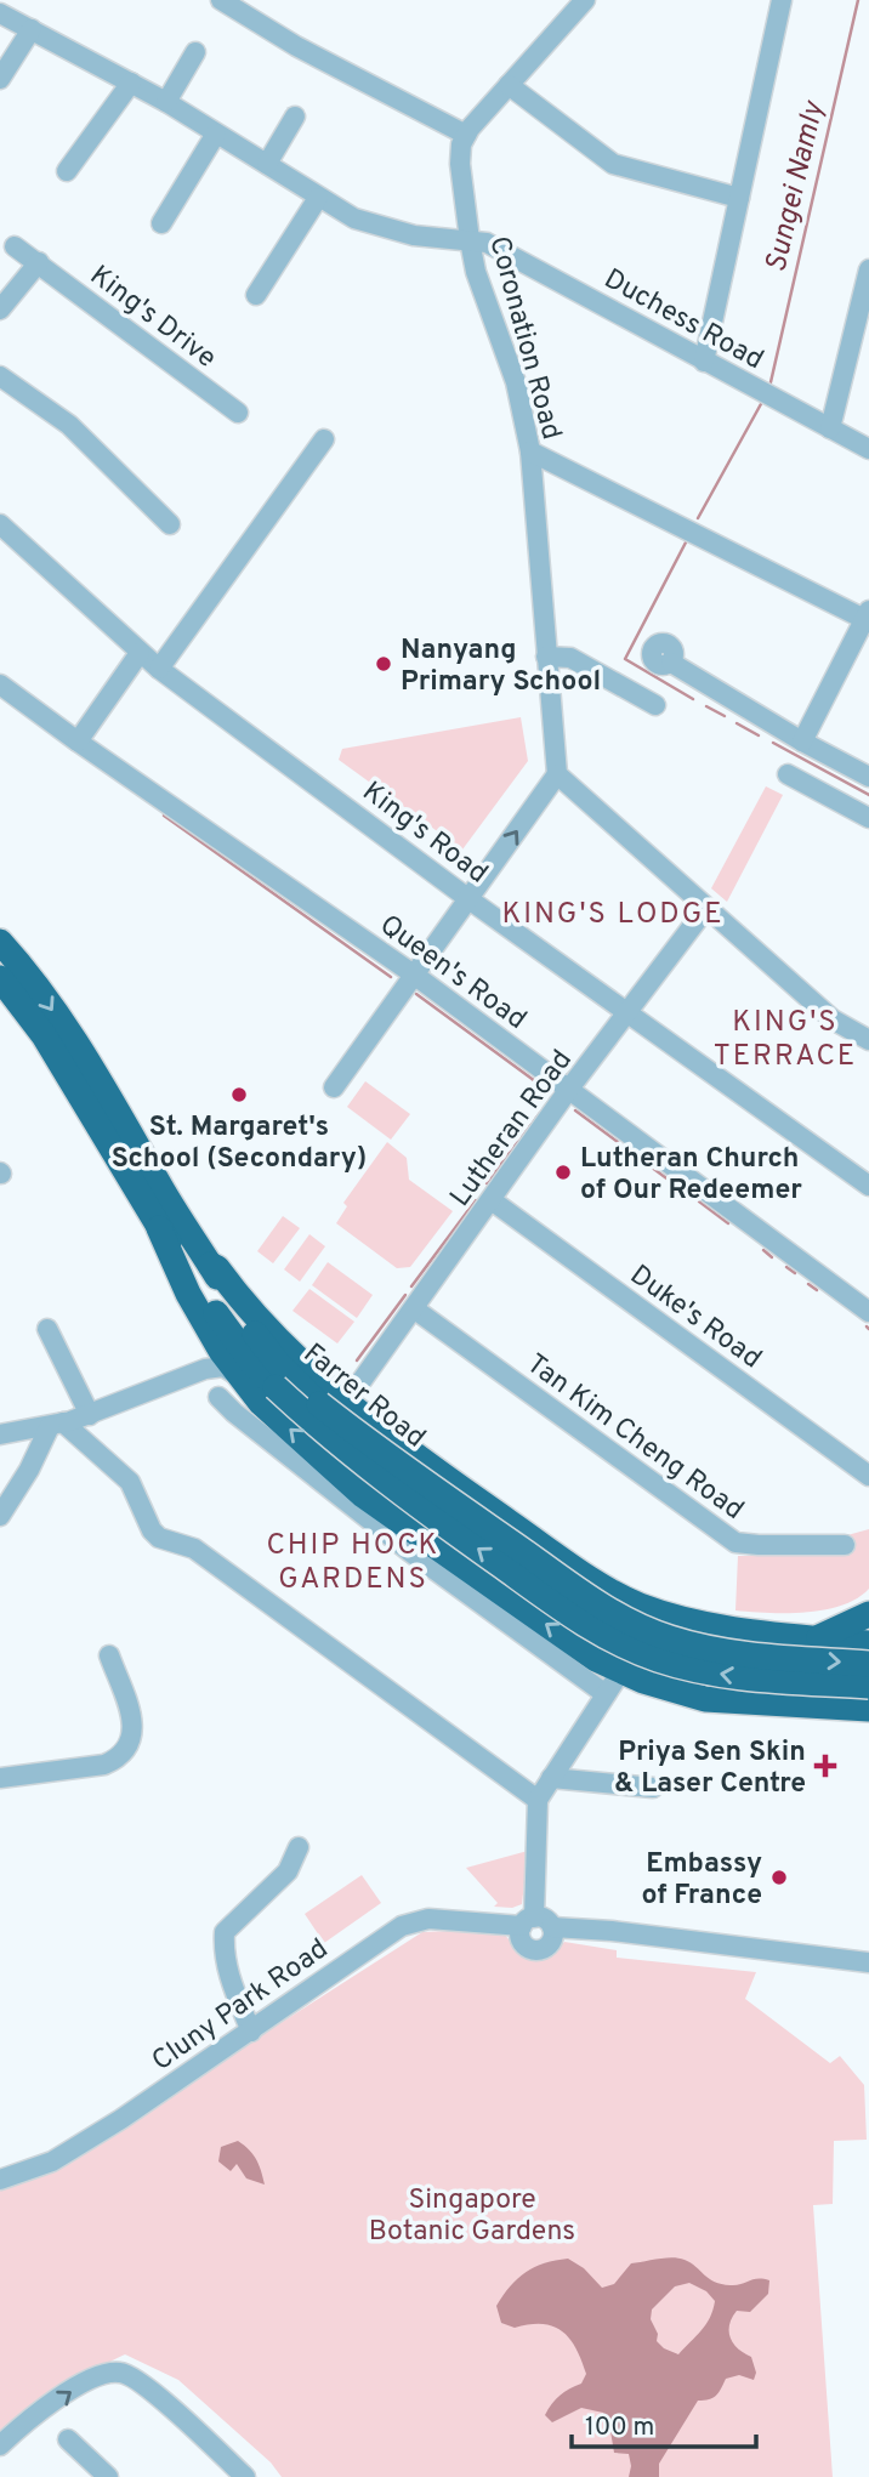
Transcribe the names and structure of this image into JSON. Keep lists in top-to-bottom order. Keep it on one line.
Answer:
{"streets":{"highway":["Farrer Road"],"street":["King's Drive","Duchess Road","Coronation Road","King's Road","Queen's Road","Lutheran Road","Duke's Road","Tan Kim Cheng Road","Cluny Park Road"]},"crossings":[["Duchess Road","Coronation Road"],["King's Road","Lutheran Road"],["Queen's Road","Lutheran Road"],["Lutheran Road","Duke's Road"],["Lutheran Road","Tan Kim Cheng Road"]],"districts":["KING'S LODGE","KING'S TERRACE","CHIP HOCK GARDENS"],"water":["Sungei Namly"],"parks":["Singapore Botanic Gardens"],"places":{"other":["Nanyang Primary School","St. Margaret's School (Secondary)","Lutheran Church of Our Redeemer","Embassy of France"],"health":["Priya Sen Skin & Laser Centre"]},"scale_bar":"100 m"}
